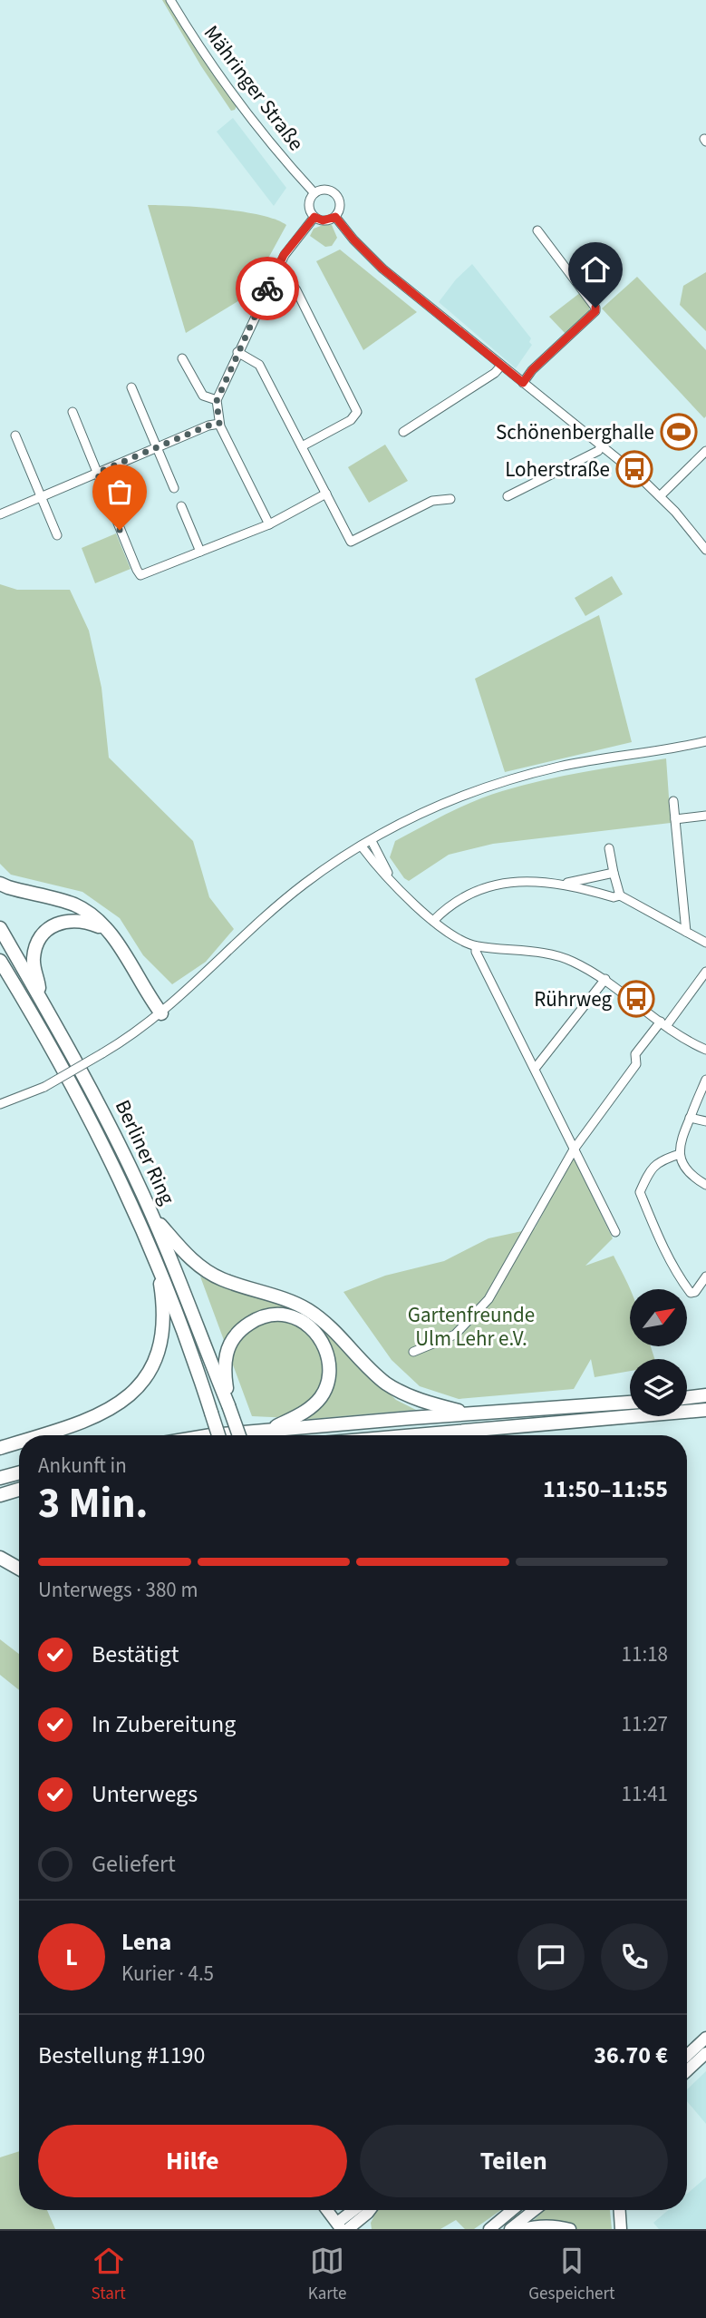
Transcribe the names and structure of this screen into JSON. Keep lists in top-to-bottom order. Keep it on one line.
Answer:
{"streets":{"highway":["Berliner Ring"],"street":["Mähringer Straße"]},"parks":["Gartenfreunde Ulm Lehr e.V."],"places":{"sports":["Schönenberghalle"],"bus stop":["Loherstraße","Rührweg"]},"north":"top right","page":{"heading":["3 Min.","Ankunft in","11:50–11:55"],"panel":["Lena","Kurier · 4.5","Bestellung #1190","36.70 €"],"bar":"Unterwegs · 380 m","list":[["Bestätigt","11:18"],["In Zubereitung","11:27"],["Unterwegs","11:41"],"Geliefert"],"round":"L","buttons":["Hilfe","Teilen"],"tabs":["Start","Karte","Gespeichert"]}}
